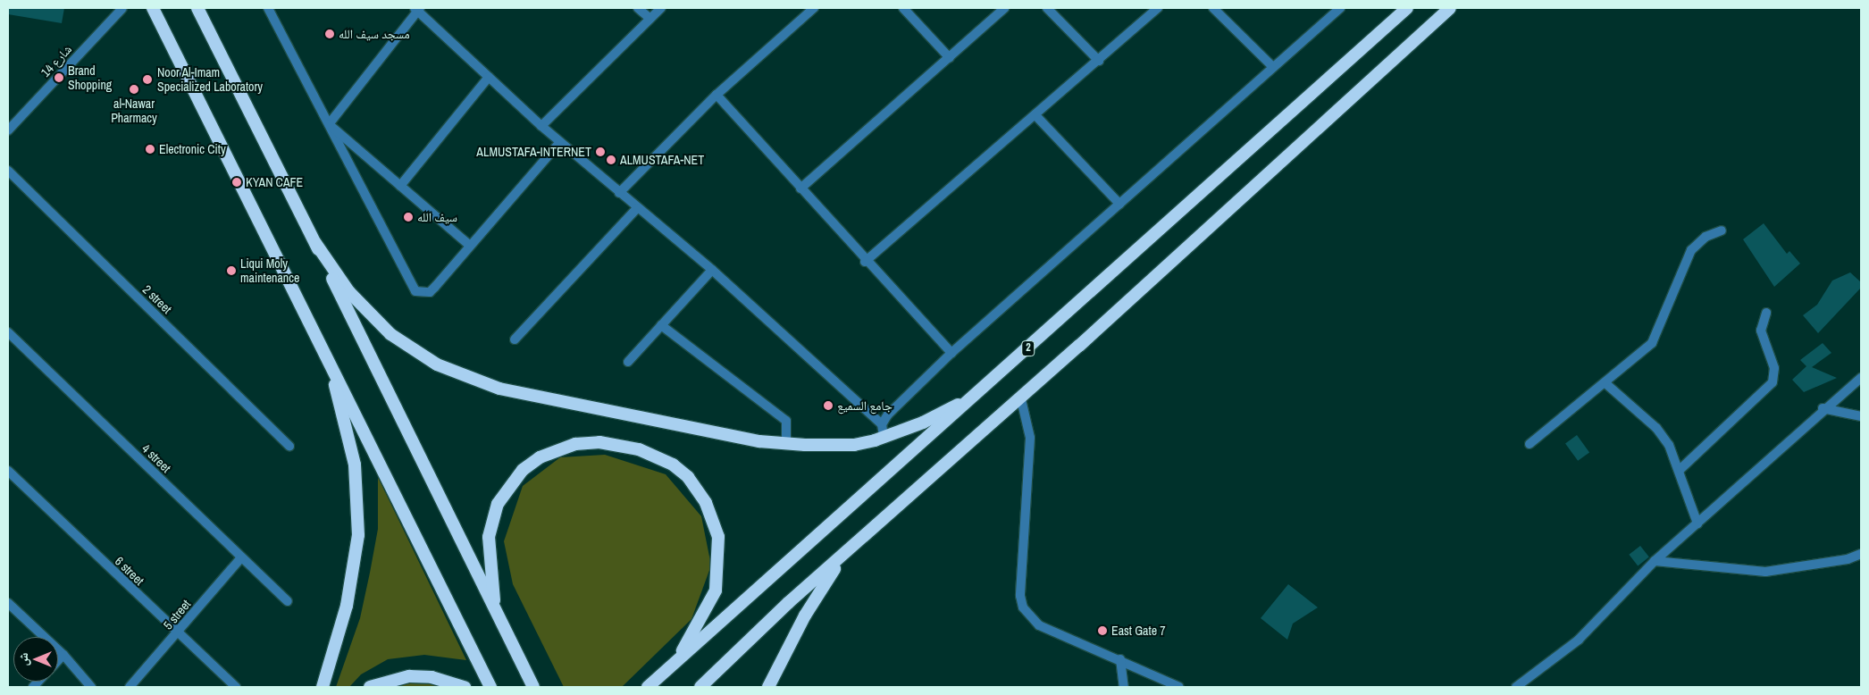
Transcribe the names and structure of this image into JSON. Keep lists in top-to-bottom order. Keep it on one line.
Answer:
{"streets":{"highway":["2"],"street":["شارع 14","2 street","4 street","6 street","5 street"]},"crossings":[["4 street","5 street"],["6 street","5 street"]],"places":["مسجد سيف الله","Brand Shopping","Noor Al-Imam Specialized Laboratory","al-Nawar Pharmacy","Electronic City","ALMUSTAFA-INTERNET","ALMUSTAFA-NET","KYAN CAFE","سيف الله","Liqui Moly maintenance","جامع السميع","East Gate 7"],"north":"left"}
